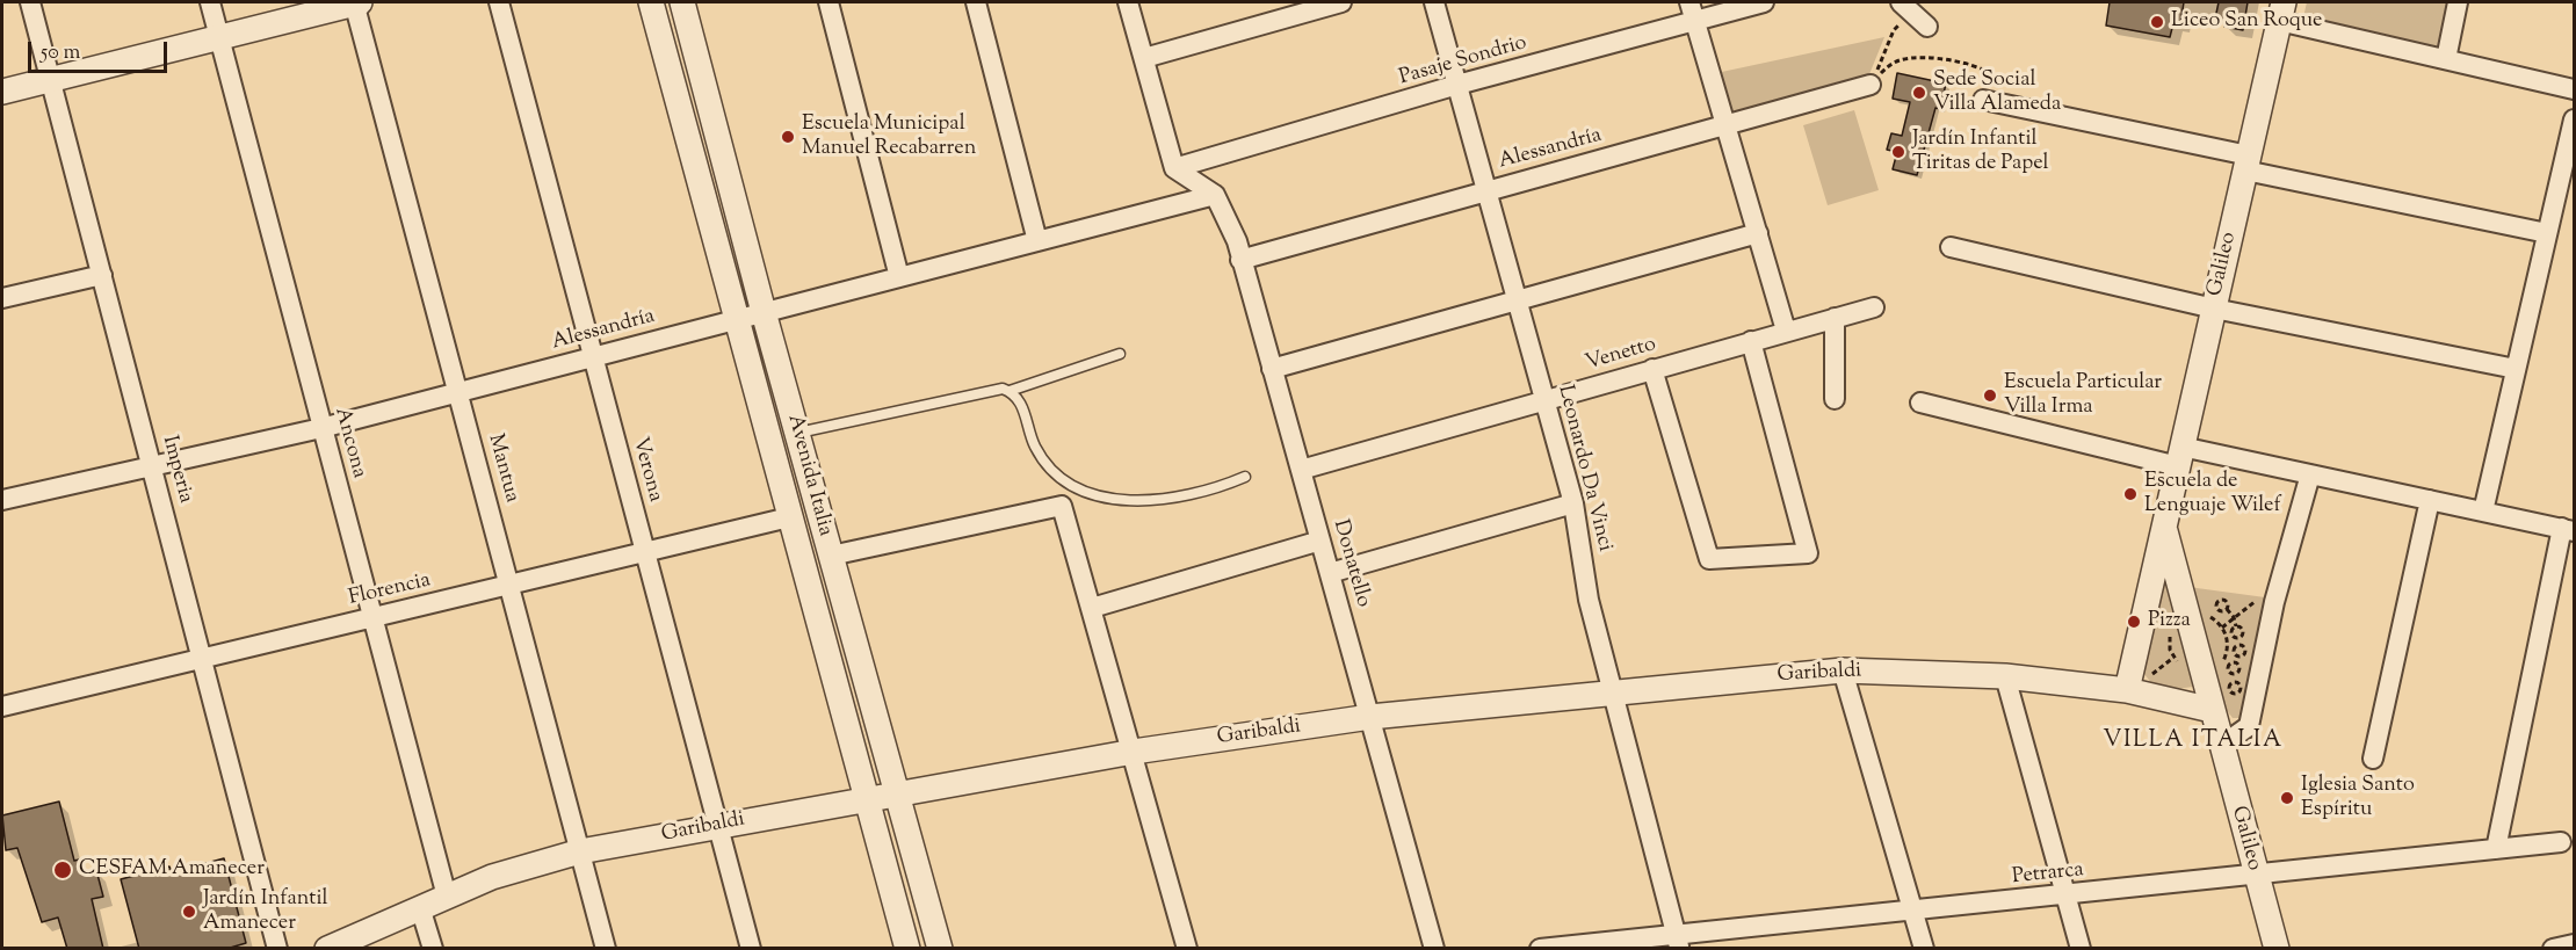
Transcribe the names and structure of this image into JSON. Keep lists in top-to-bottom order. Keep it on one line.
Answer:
{"streets":{"street":["Pasaje Sondrio","Alessandría","Galileo","Venetto","Ancona","Mantua","Leonardo Da Vinci","Imperia","Verona","Avenida Italia","Donatello","Florencia","Garibaldi","Petrarca"]},"crossings":[["Pasaje Sondrio","Leonardo Da Vinci"],["Alessandría","Ancona"],["Alessandría","Mantua"],["Alessandría","Leonardo Da Vinci"],["Alessandría","Imperia"],["Alessandría","Verona"],["Alessandría","Avenida Italia"],["Alessandría","Donatello"],["Galileo","Garibaldi"],["Galileo","Petrarca"],["Venetto","Leonardo Da Vinci"],["Venetto","Donatello"],["Ancona","Florencia"],["Ancona","Garibaldi"],["Mantua","Florencia"],["Mantua","Garibaldi"],["Leonardo Da Vinci","Garibaldi"],["Leonardo Da Vinci","Petrarca"],["Imperia","Florencia"],["Verona","Florencia"],["Verona","Garibaldi"],["Avenida Italia","Florencia"],["Avenida Italia","Garibaldi"],["Donatello","Garibaldi"]],"districts":["VILLA ITALIA"],"places":["Liceo San Roque","Sede Social Villa Alameda","Escuela Municipal Manuel Recabarren","Jardín Infantil Tiritas de Papel","Escuela Particular Villa Irma","Escuela de Lenguaje Wilef","Pizza","Iglesia Santo Espíritu","CESFAM Amanecer","Jardín Infantil Amanecer"],"scale_bar":"50 m"}
